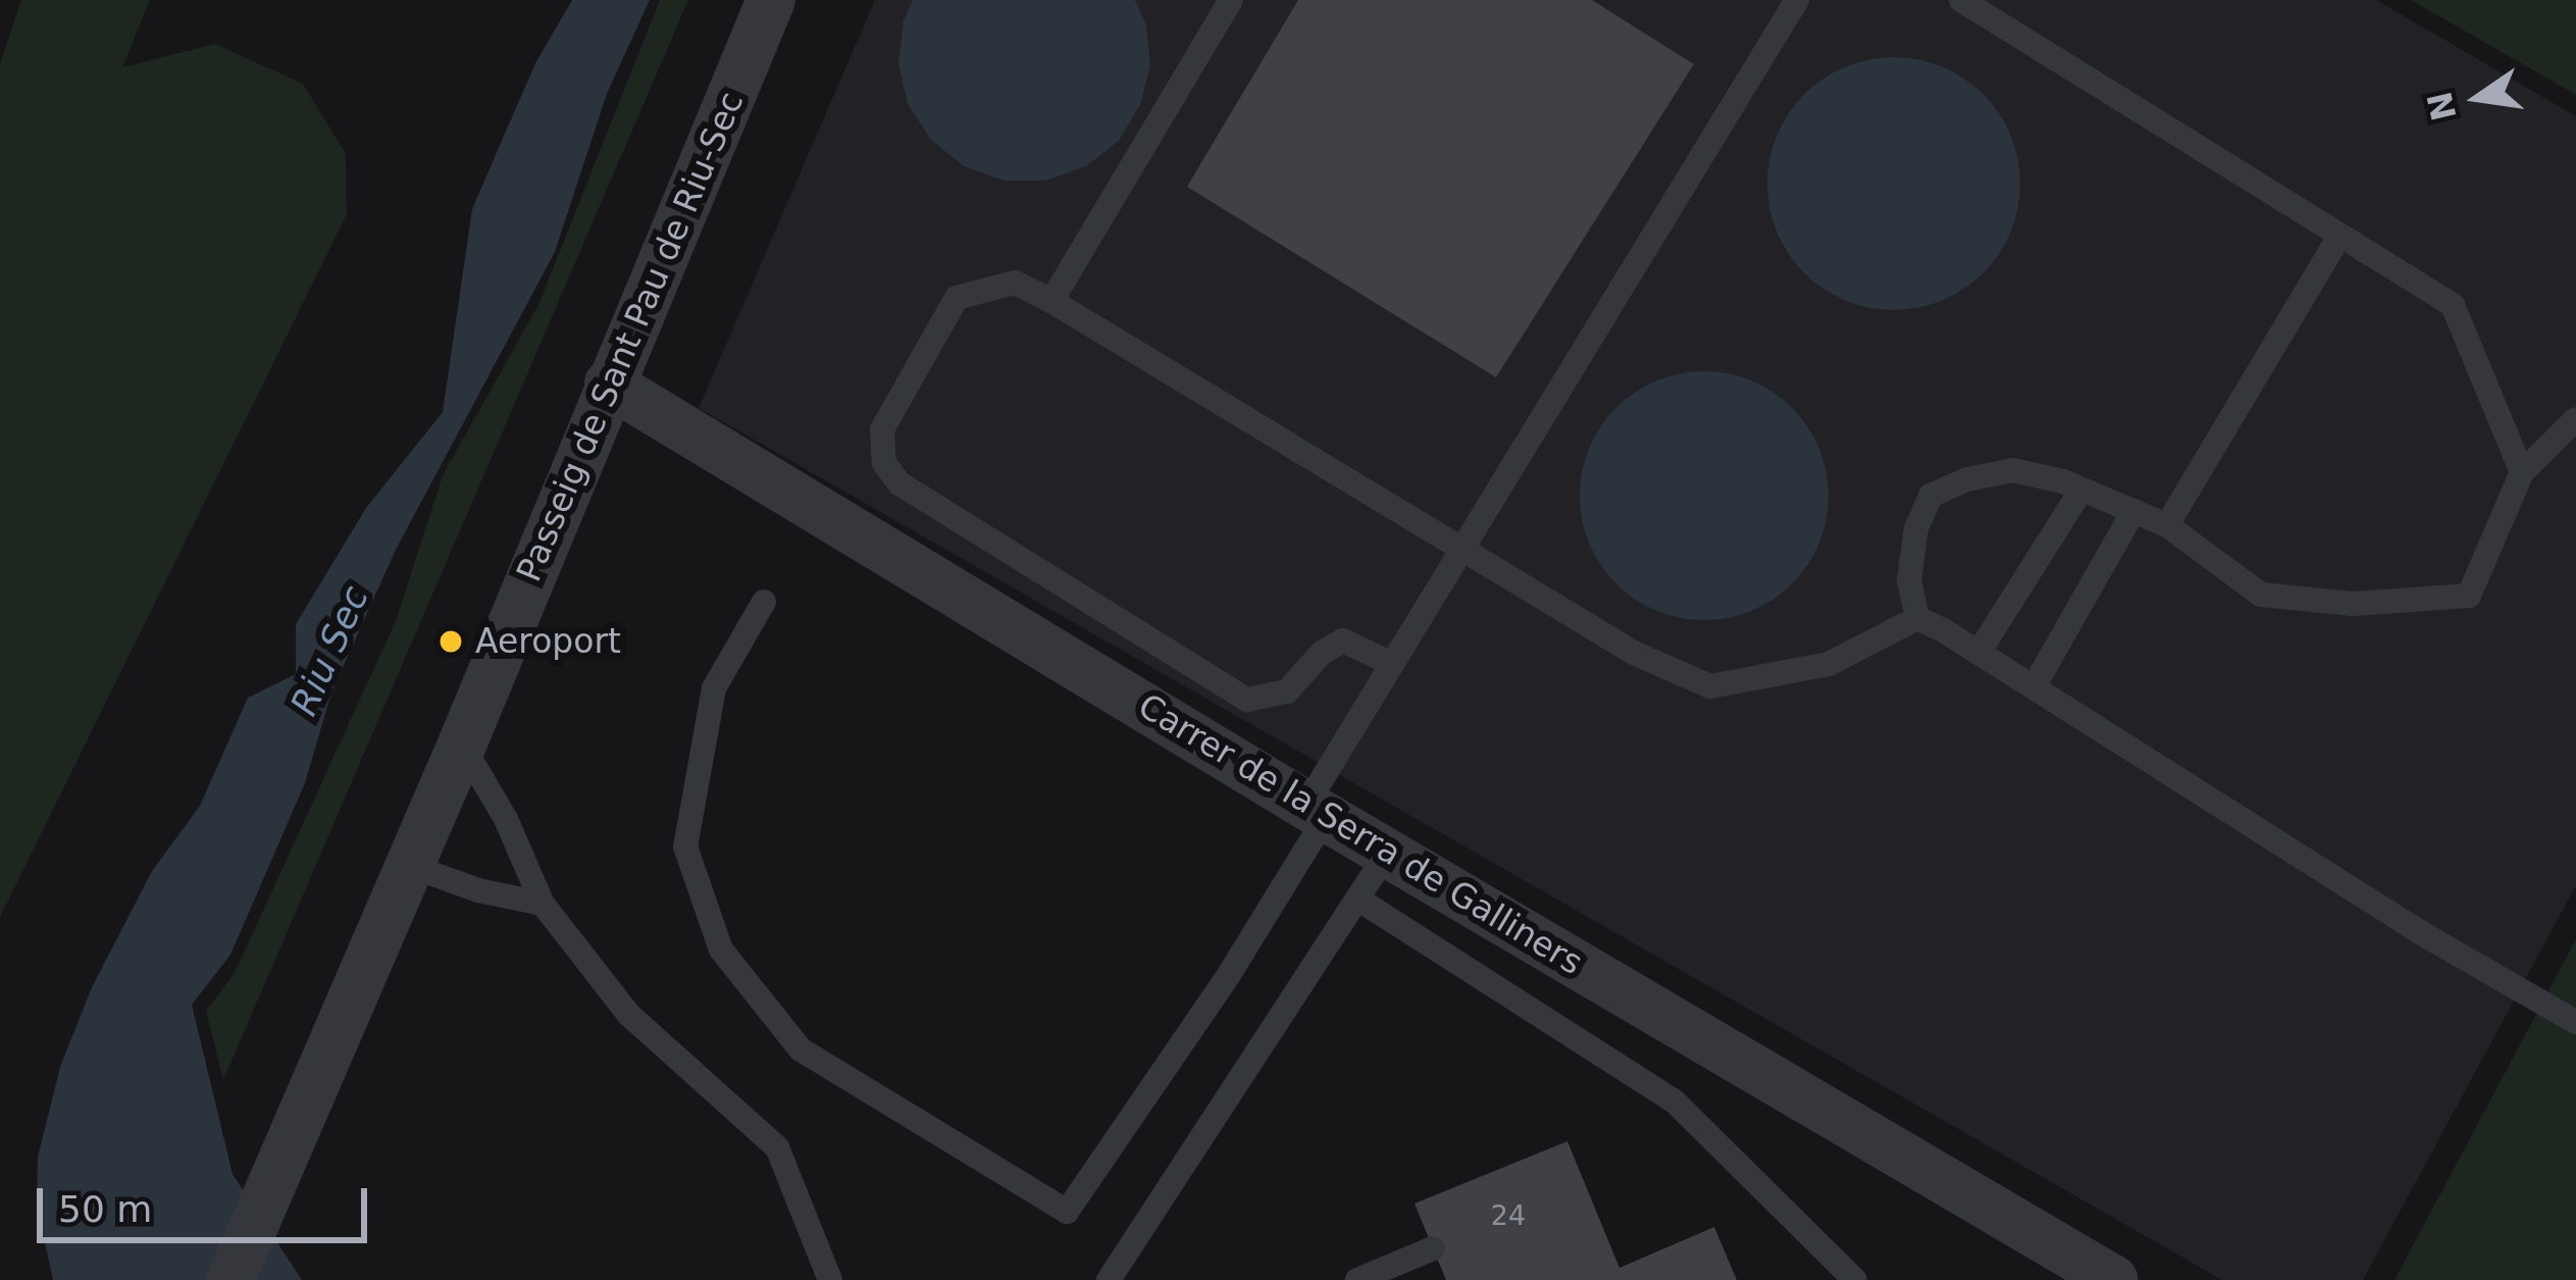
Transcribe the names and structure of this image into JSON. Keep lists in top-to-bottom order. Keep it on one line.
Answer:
{"streets":{"street":["Passeig de Sant Pau de Riu-Sec","Carrer de la Serra de Galliners"]},"crossings":[["Passeig de Sant Pau de Riu-Sec","Carrer de la Serra de Galliners"]],"water":["Riu Sec"],"places":["Aeroport"],"house_numbers":["24"],"scale_bar":"50 m","north":"left"}
